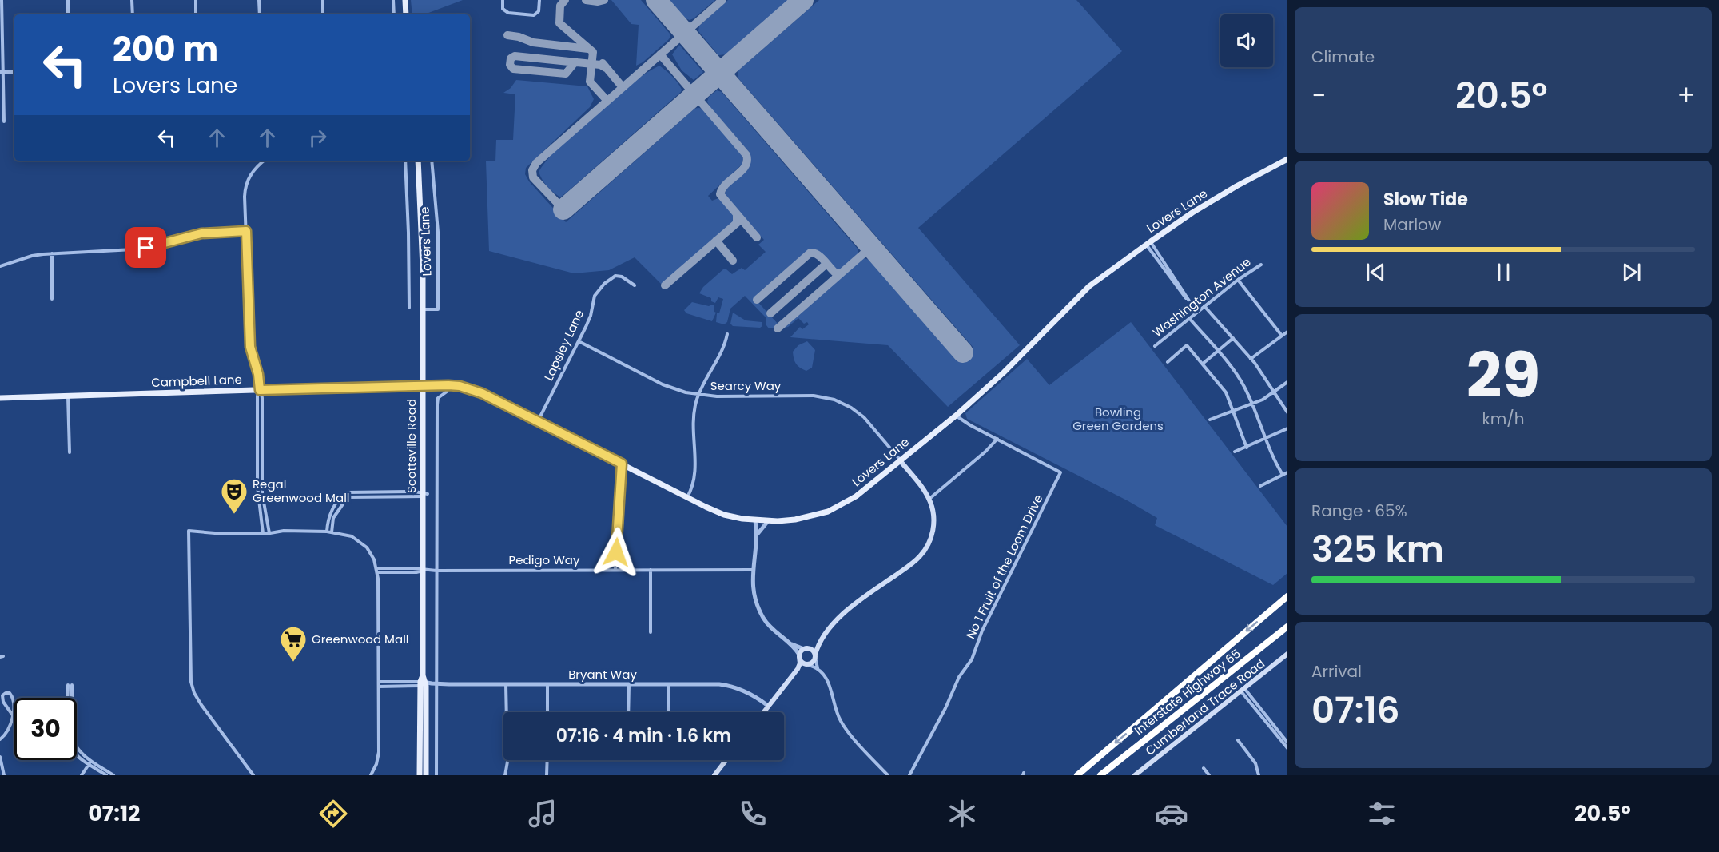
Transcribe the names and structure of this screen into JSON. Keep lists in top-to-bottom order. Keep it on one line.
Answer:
{"streets":{"highway":["Interstate Highway 65"],"main road":["Lovers Lane","Campbell Lane","Scottsville Road","Cumberland Trace Road"],"street":["Washington Avenue","Lapsley Lane","Searcy Way","Pedigo Way","No 1 Fruit of the Loom Drive","Bryant Way"]},"crossings":[["Lovers Lane","Lapsley Lane"],["Lovers Lane","Campbell Lane"],["Lovers Lane","Searcy Way"],["Lovers Lane","Scottsville Road"],["Lovers Lane","No 1 Fruit of the Loom Drive"],["Lapsley Lane","Searcy Way"],["Campbell Lane","Scottsville Road"],["Scottsville Road","Pedigo Way"],["Scottsville Road","Bryant Way"]],"parks":["Bowling Green Gardens"],"places":{"theatre":["Regal Greenwood Mall"],"supermarket":["Greenwood Mall"]},"page":{"tile":["Climate",["29","km/h"],["Range · 65%","325 km"],["Arrival","07:16"]],"turn":["200 m","Lovers Lane"],"heat":["−","20.5°","+"],"song":["Slow Tide","Marlow"],"limit":"30","trip":"07:16 · 4 min · 1.6 km","tabs":["07:12","20.5°"]}}
